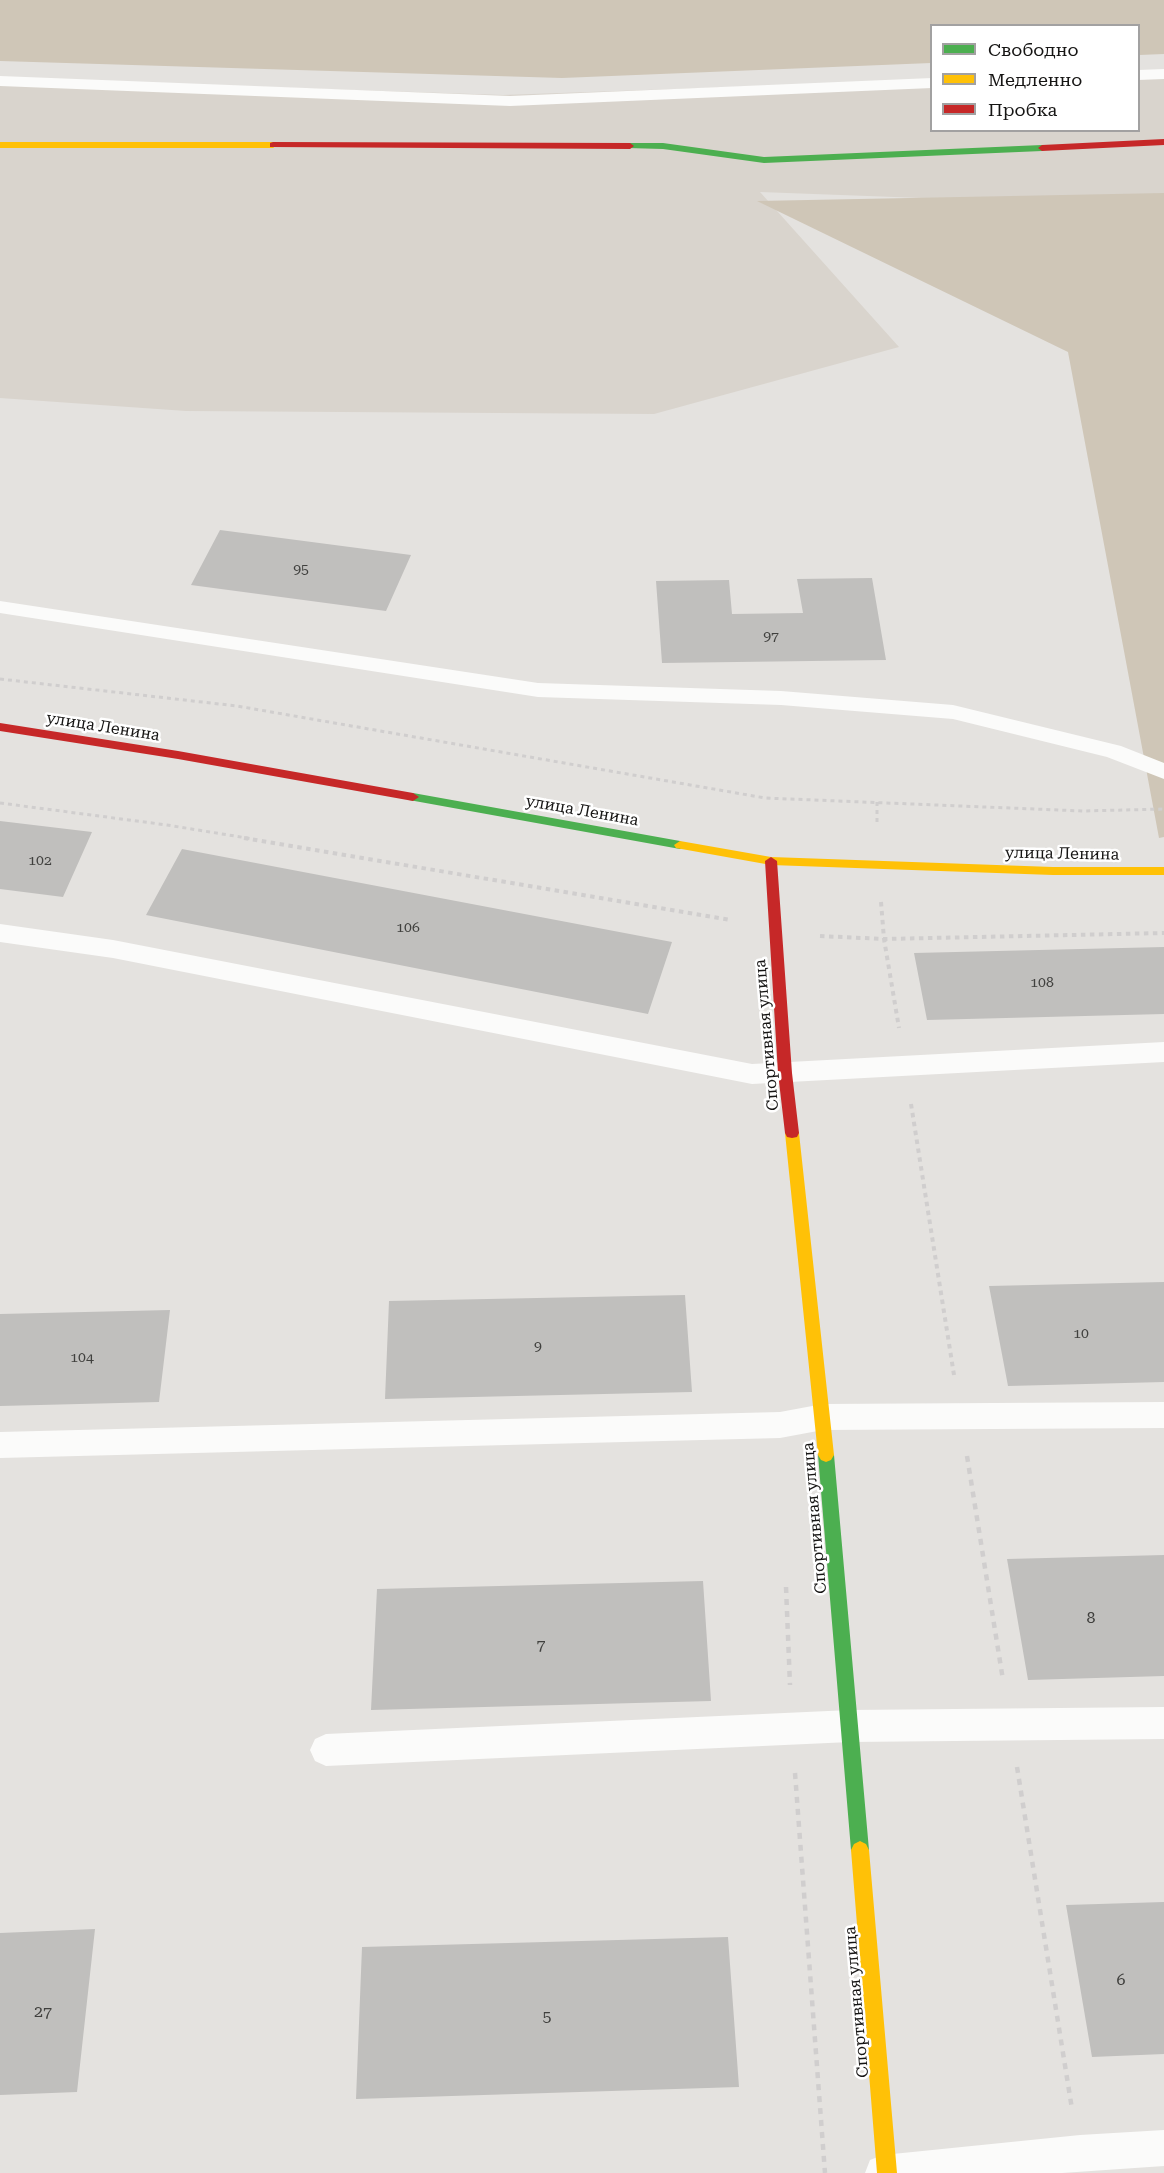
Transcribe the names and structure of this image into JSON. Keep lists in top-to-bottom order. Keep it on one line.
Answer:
{"streets":{"street":["улица Ленина","Спортивная улица"]},"crossings":[["улица Ленина","Спортивная улица"]],"house_numbers":["95","97","102","106","108","10","9","104","8","7","6","27","5"],"legend":["Свободно","Медленно","Пробка"]}
